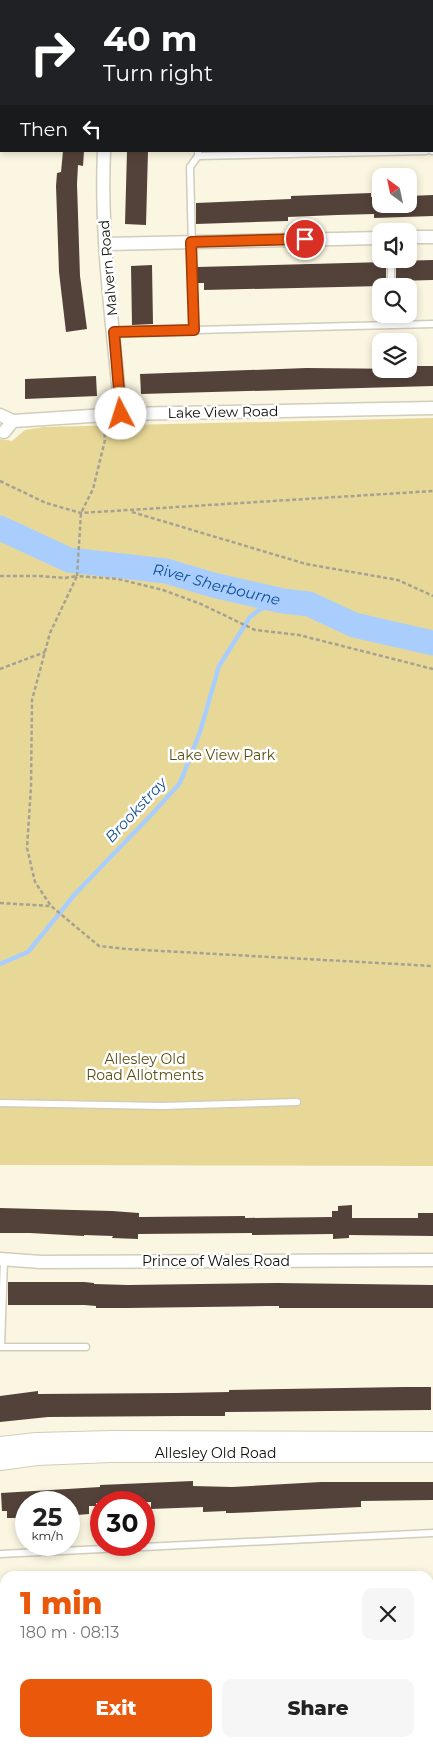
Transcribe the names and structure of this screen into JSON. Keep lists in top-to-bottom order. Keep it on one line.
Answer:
{"streets":{"main road":["Allesley Old Road"],"street":["Malvern Road","Lake View Road","Prince of Wales Road"]},"crossings":[["Malvern Road","Lake View Road"]],"water":["River Sherbourne","Brookstray"],"parks":["Lake View Park","Allesley Old Road Allotments"],"north":"top left","page":{"turn":["40 m","Turn right"],"then":"Then","speed":"25 km/h","limit":"30","heading":["1 min","180 m · 08:13"],"buttons":["Exit","Share"]}}
